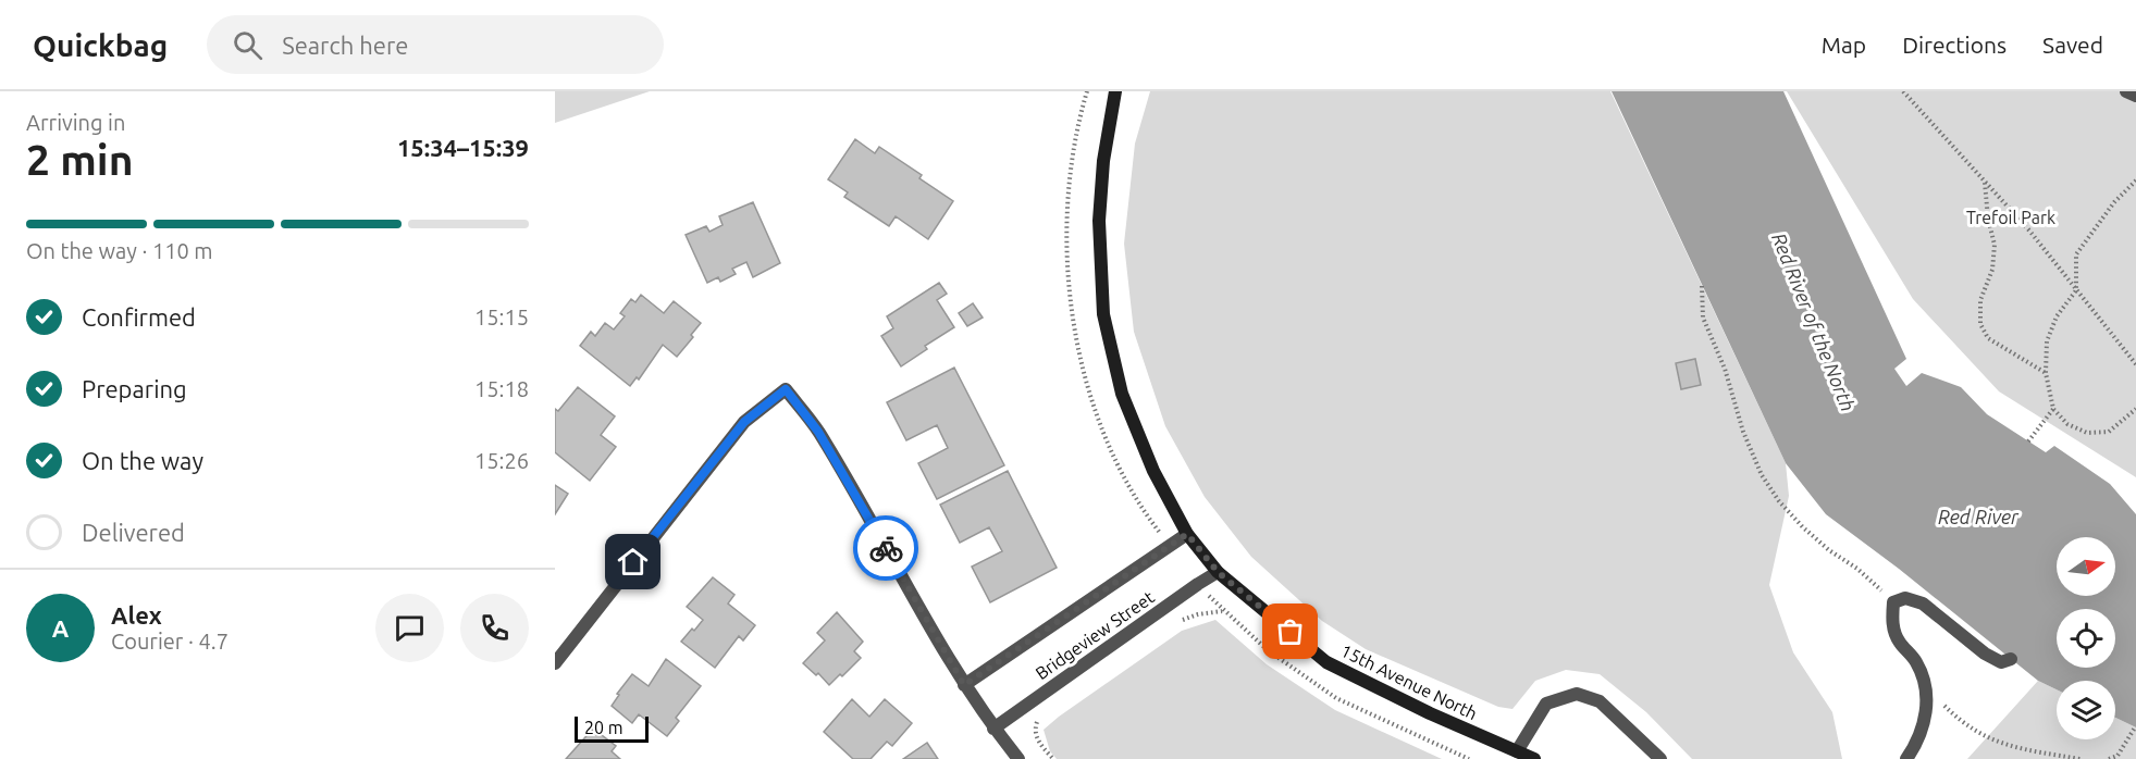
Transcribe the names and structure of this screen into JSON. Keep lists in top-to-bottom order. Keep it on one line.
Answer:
{"streets":{"main road":["15th Avenue North"],"street":["Bridgeview Street"]},"crossings":[["Bridgeview Street","15th Avenue North"]],"water":["Red River of the North","Red River"],"parks":["Trefoil Park"],"scale_bar":"20 m","north":"right","page":{"header":"Quickbag","search":"Search here","nav":["Map","Directions","Saved"],"heading":["2 min","Arriving in","15:34–15:39"],"panel":["Alex","Courier · 4.7"],"bar":"On the way · 110 m","list":[["Confirmed","15:15"],["Preparing","15:18"],["On the way","15:26"],"Delivered"],"round":"A","scale":"20 m"}}
